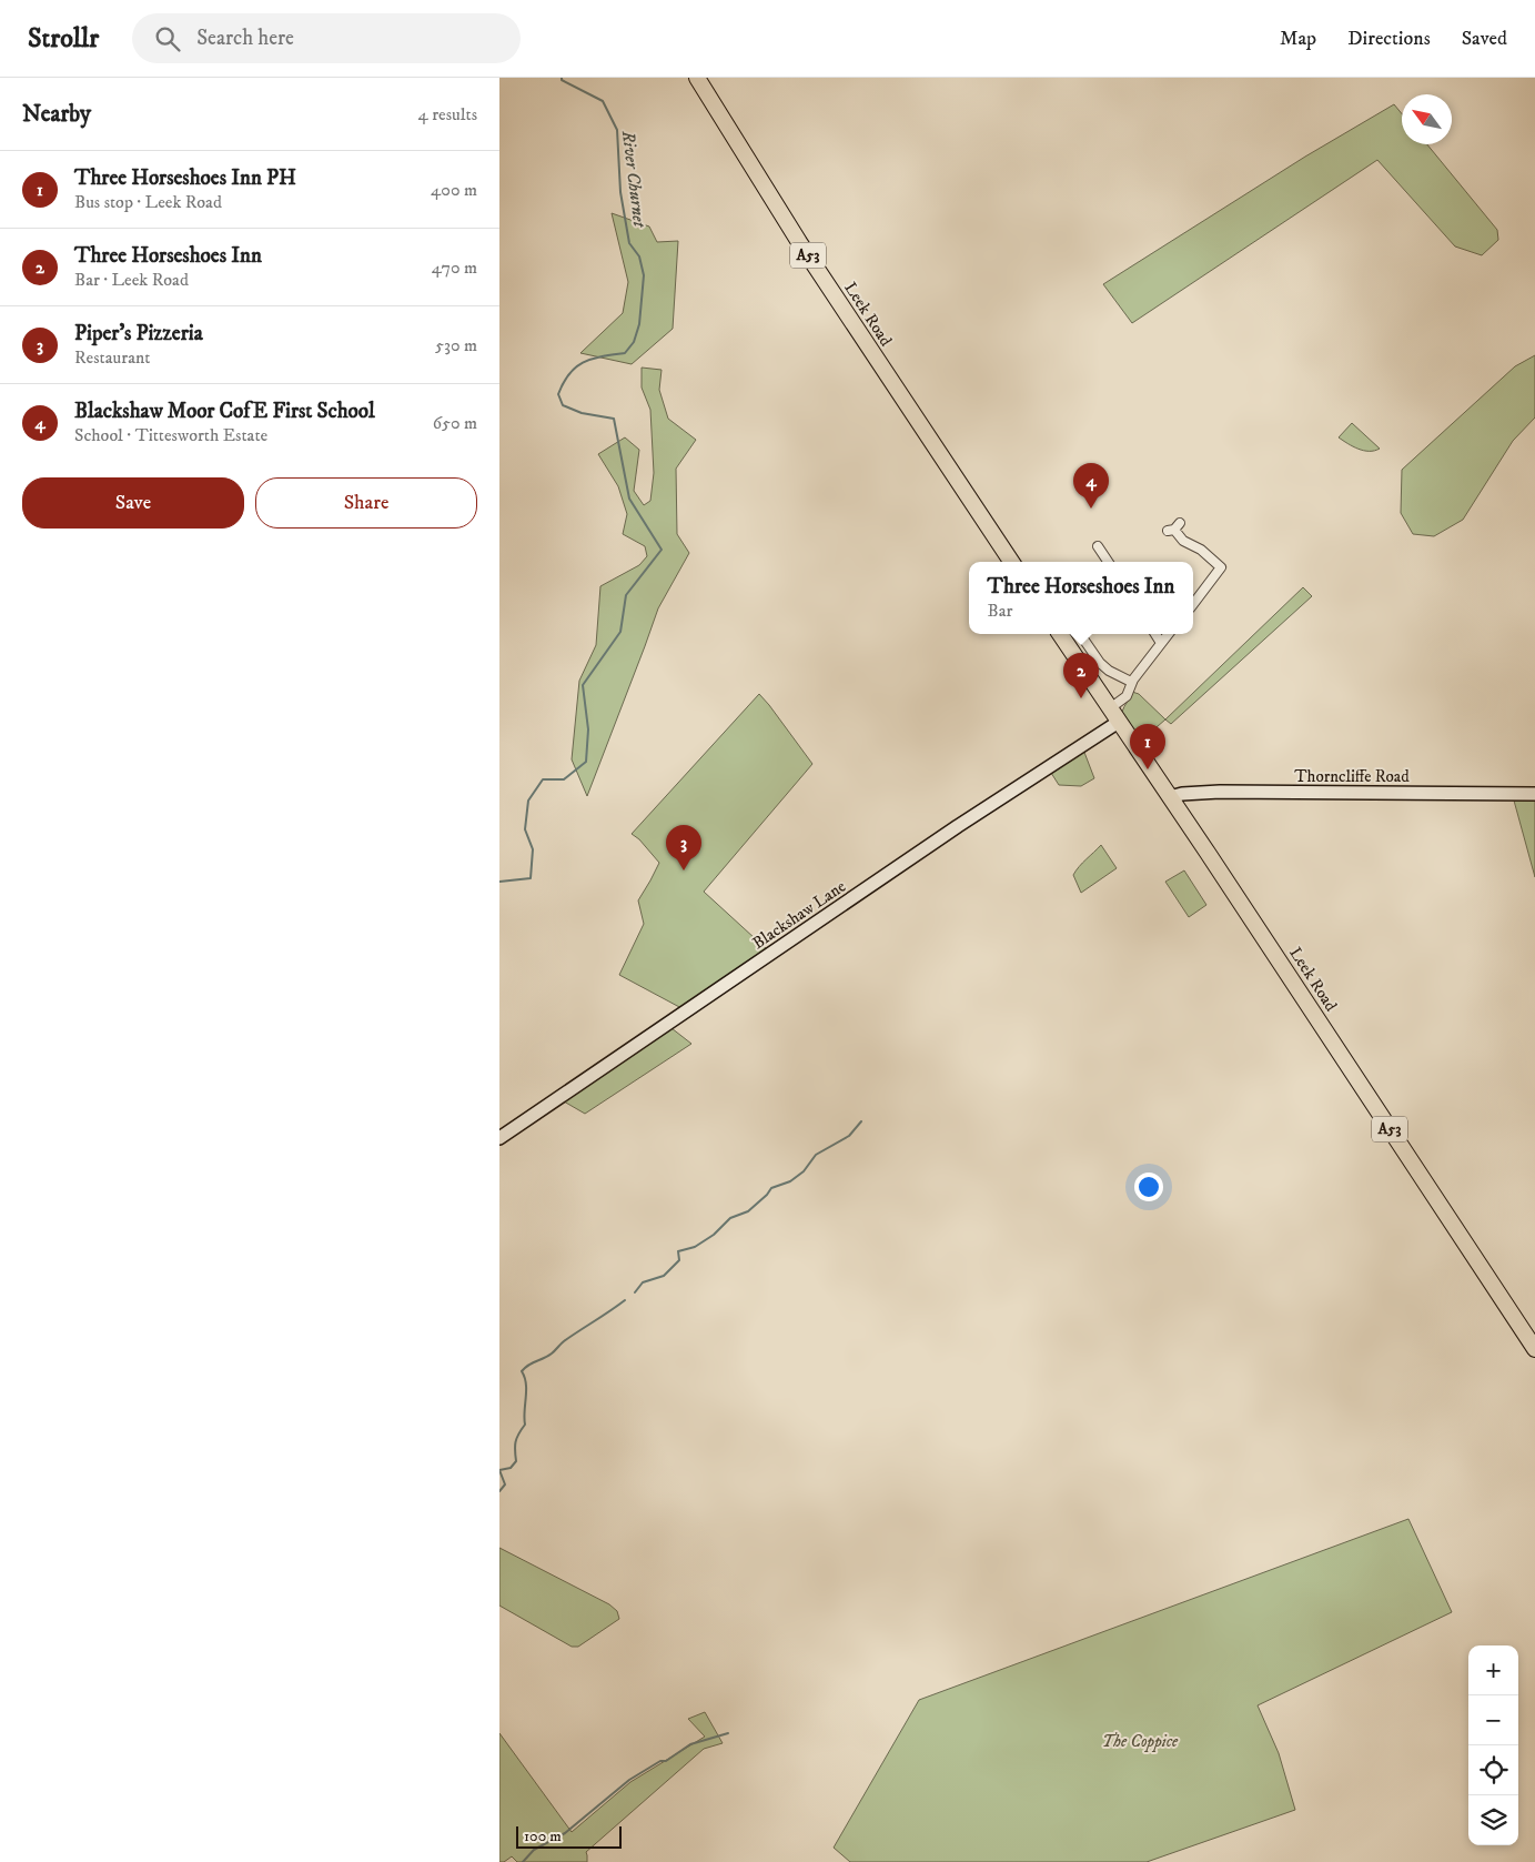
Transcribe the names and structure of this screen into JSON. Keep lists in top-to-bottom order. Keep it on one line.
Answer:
{"streets":{"highway":["A53","Leek Road"],"street":["Thorncliffe Road","Blackshaw Lane"]},"crossings":[["Leek Road","Thorncliffe Road"],["Leek Road","Blackshaw Lane"]],"water":["River Churnet"],"parks":["The Coppice"],"scale_bar":"100 m","north":"top left","page":{"header":"Strollr","search":"Search here","nav":["Map","Directions","Saved"],"heading":["Nearby","4 results"],"list":[{"mark":"1","name":"Three Horseshoes Inn PH","note":"Bus stop · Leek Road","value":"400 m"},{"mark":"2","name":"Three Horseshoes Inn","note":"Bar · Leek Road","value":"470 m"},{"mark":"3","name":"Piper's Pizzeria","note":"Restaurant","value":"530 m"},{"mark":"4","name":"Blackshaw Moor CofE First School","note":"School · Tittesworth Estate","value":"650 m"}],"buttons":["Save","Share"],"pins":["4","2","1","3"],"popup":["Three Horseshoes Inn","Bar"],"map_buttons":["+","−"],"scale":"100 m"}}
